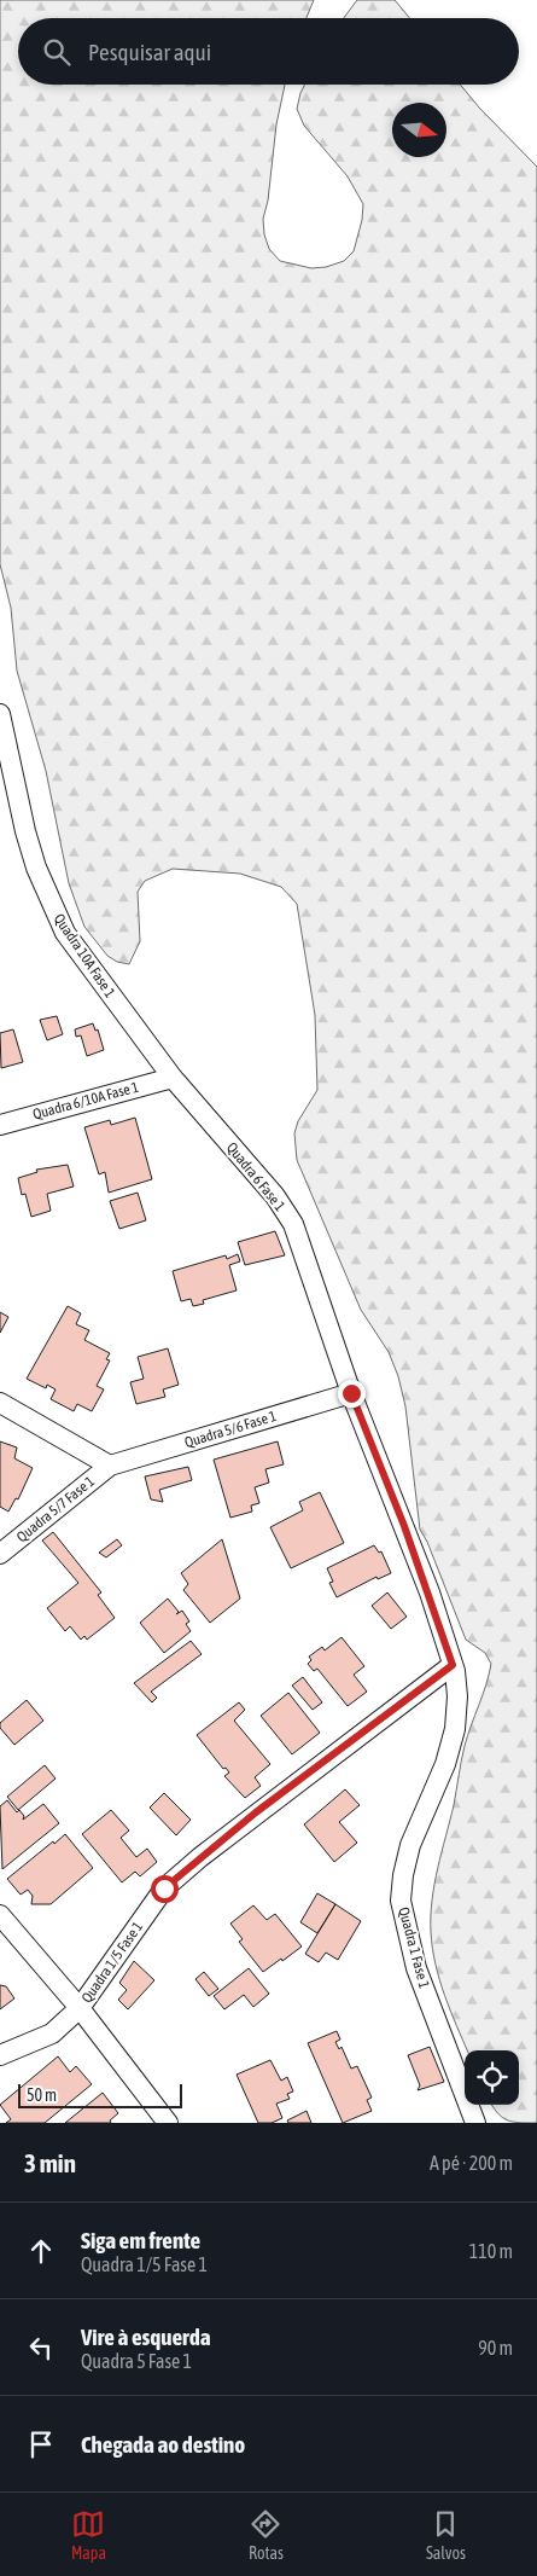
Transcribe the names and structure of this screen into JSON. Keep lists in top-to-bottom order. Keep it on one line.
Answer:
{"streets":{"street":["Quadra 10A Fase 1","Quadra 6/10A Fase 1","Quadra 6 Fase 1","Quadra 5/6 Fase 1","Quadra 5/7 Fase 1","Quadra 1 Fase 1","Quadra 1/5 Fase 1"]},"crossings":[["Quadra 10A Fase 1","Quadra 6/10A Fase 1"],["Quadra 10A Fase 1","Quadra 6 Fase 1"],["Quadra 6/10A Fase 1","Quadra 6 Fase 1"],["Quadra 6 Fase 1","Quadra 5/6 Fase 1"],["Quadra 6 Fase 1","Quadra 1 Fase 1"],["Quadra 6 Fase 1","Quadra 1/5 Fase 1"],["Quadra 5/6 Fase 1","Quadra 5/7 Fase 1"],["Quadra 1 Fase 1","Quadra 1/5 Fase 1"]],"scale_bar":"50 m","north":"right","page":{"search":"Pesquisar aqui","scale":"50 m","heading":["3 min","A pé · 200 m"],"list":[["Siga em frente","Quadra 1/5 Fase 1","110 m"],["Vire à esquerda","Quadra 5 Fase 1","90 m"],"Chegada ao destino"],"nav":["Mapa","Rotas","Salvos"]}}
